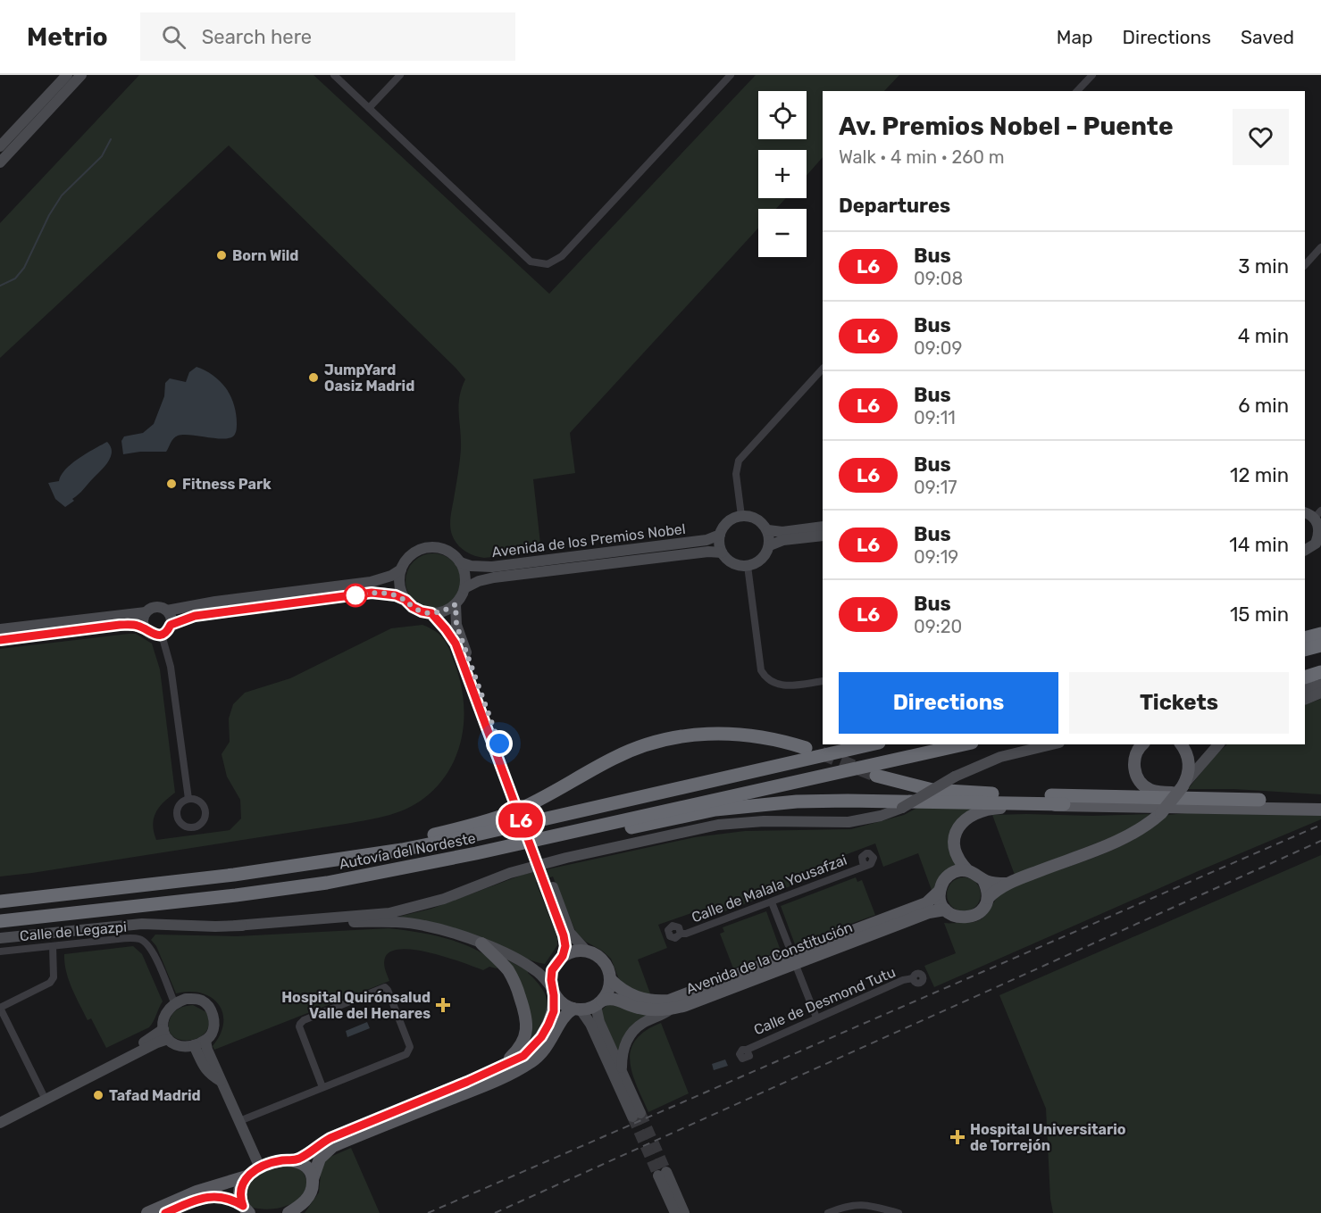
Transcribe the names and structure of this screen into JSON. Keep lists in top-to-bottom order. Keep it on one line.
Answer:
{"streets":{"highway":["Autovía del Nordeste"],"main road":["Avenida de la Constitución"],"street":["Avenida de los Premios Nobel","Calle de Malala Yousafzai","Calle de Legazpi","Calle de Desmond Tutu"]},"places":{"other":["Born Wild","JumpYard Oasiz Madrid","Fitness Park","Tafad Madrid"],"health":["Hospital Quirónsalud Valle del Henares","Hospital Universitario de Torrejón"]},"lines":["bus line L6"],"page":{"header":"Metrio","search":"Search here","nav":["Map","Directions","Saved"],"on_map":"L6","map_buttons":["+","−"],"heading":[["Av. Premios Nobel - Puente","Walk · 4 min · 260 m"],"Departures"],"list":[{"mark":"L6","name":"Bus","note":"09:08","value":"3 min"},{"mark":"L6","name":"Bus","note":"09:09","value":"4 min"},{"mark":"L6","name":"Bus","note":"09:11","value":"6 min"},{"mark":"L6","name":"Bus","note":"09:17","value":"12 min"},{"mark":"L6","name":"Bus","note":"09:19","value":"14 min"},{"mark":"L6","name":"Bus","note":"09:20","value":"15 min"}],"buttons":["Directions","Tickets"]}}
